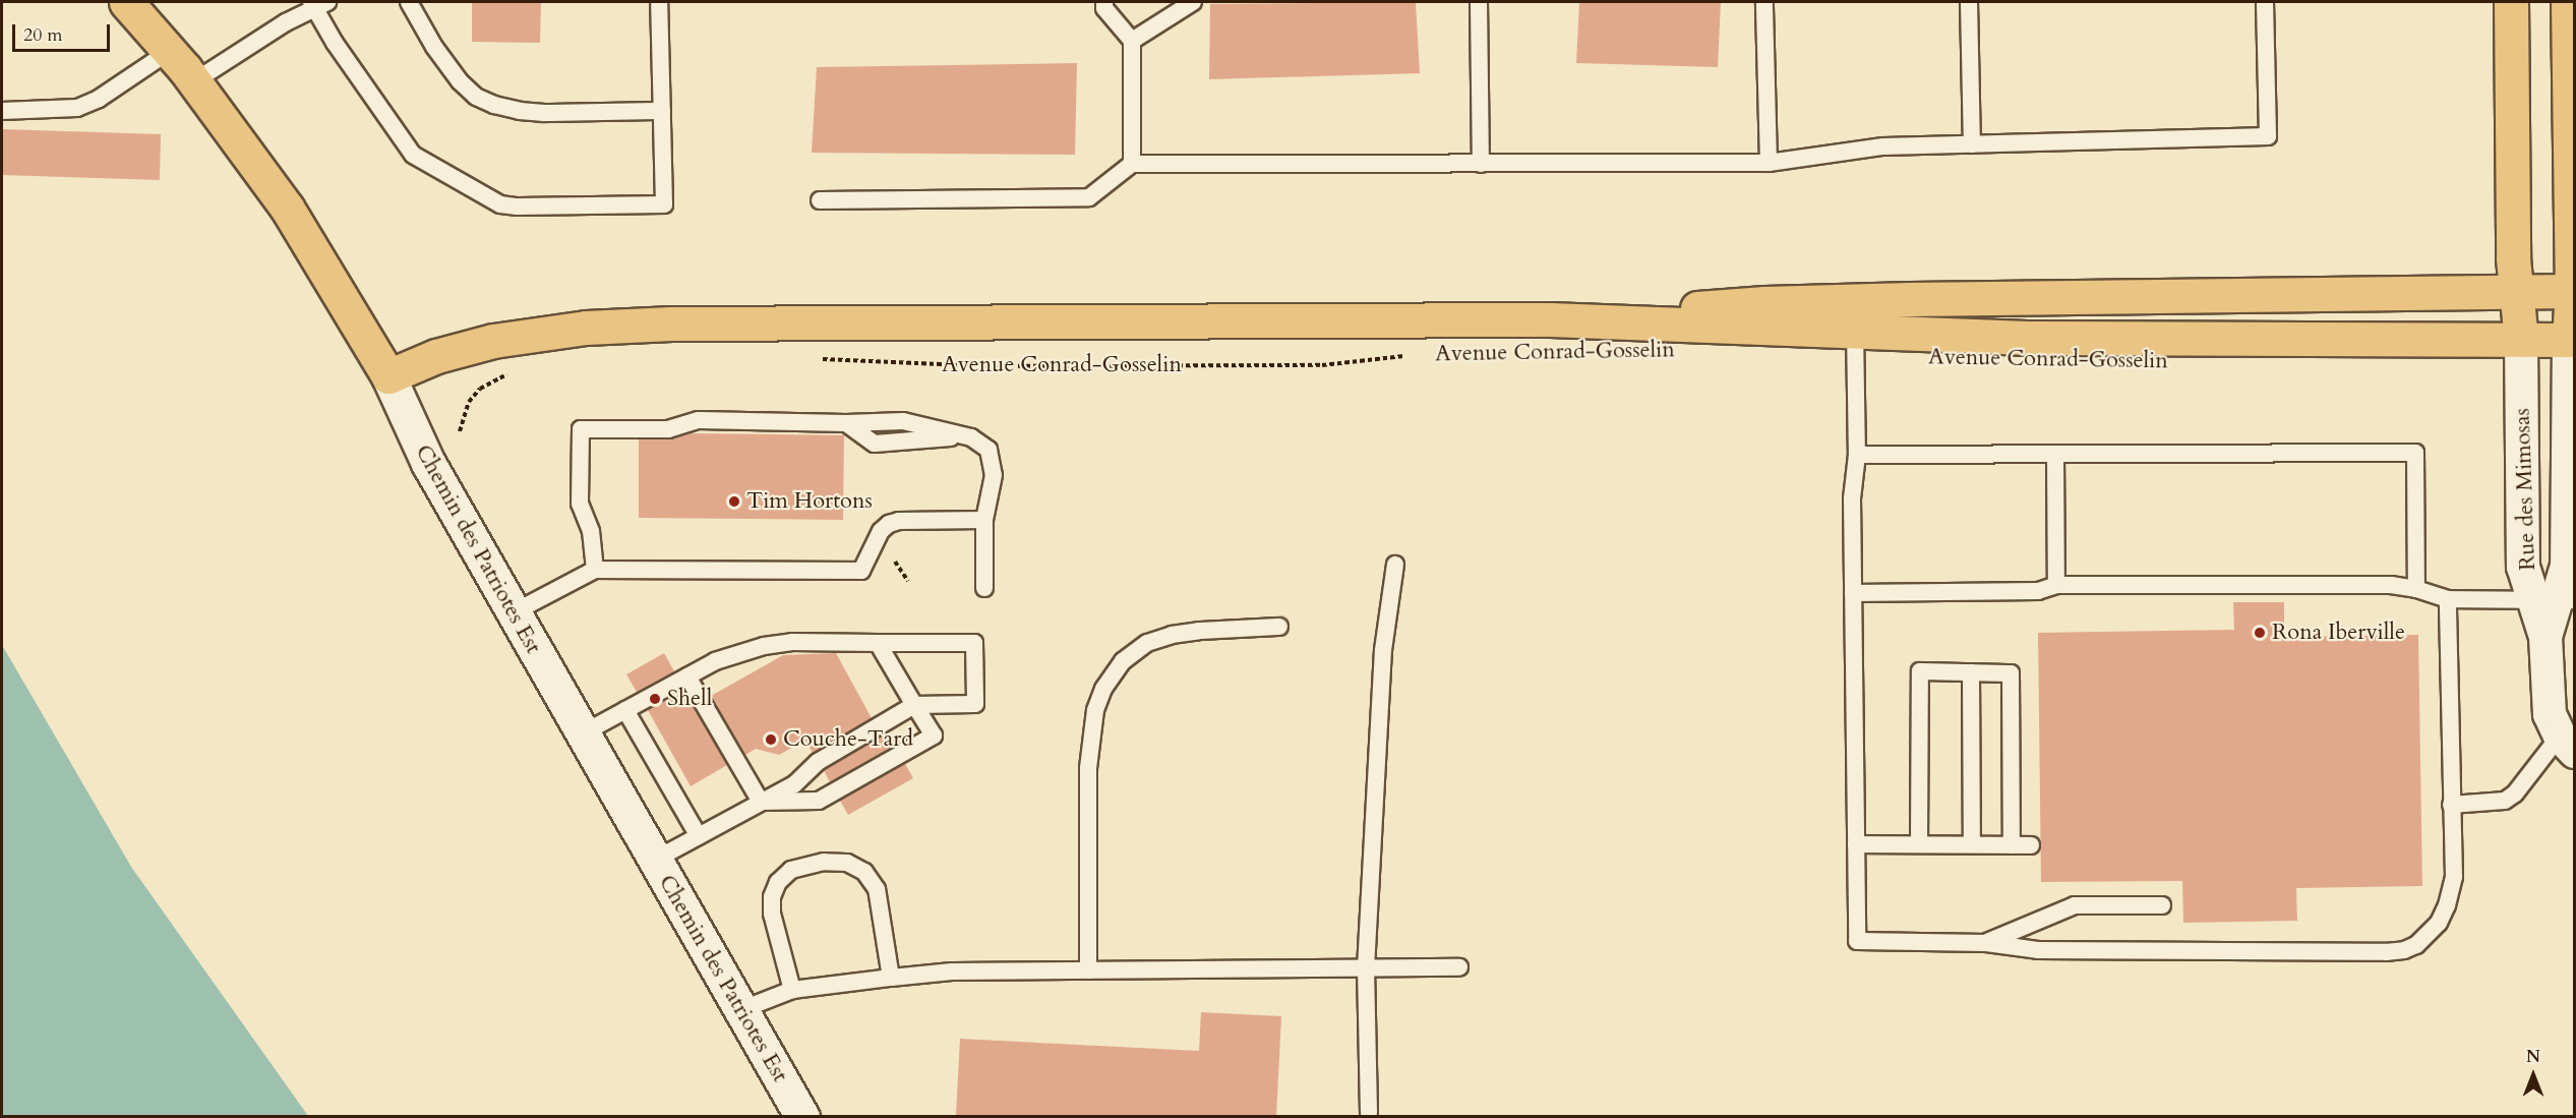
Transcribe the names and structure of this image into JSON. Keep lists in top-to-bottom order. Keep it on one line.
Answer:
{"streets":{"main road":["Avenue Conrad-Gosselin","Chemin des Patriotes Est"],"street":["Rue des Mimosas"]},"crossings":[["Avenue Conrad-Gosselin","Rue des Mimosas"],["Avenue Conrad-Gosselin","Chemin des Patriotes Est"]],"places":["Tim Hortons","Rona Iberville","Shell","Couche-Tard"],"scale_bar":"20 m","north":"top"}
